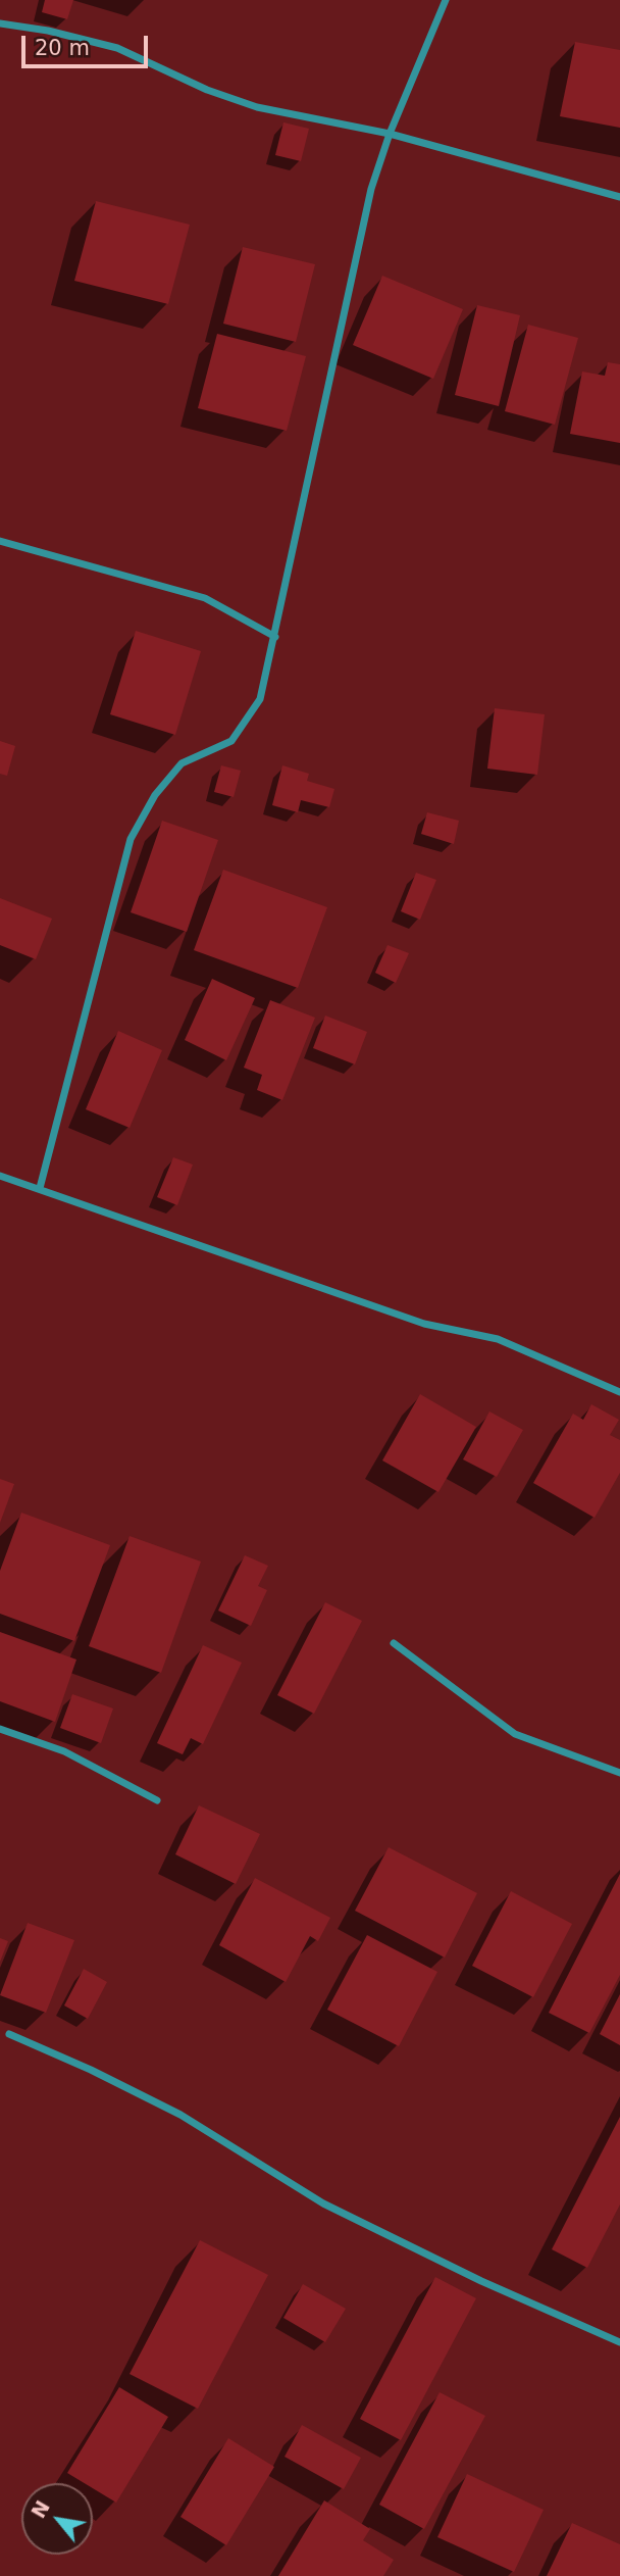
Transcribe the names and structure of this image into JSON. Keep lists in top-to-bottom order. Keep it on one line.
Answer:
{"scale_bar":"20 m","north":"top left"}
